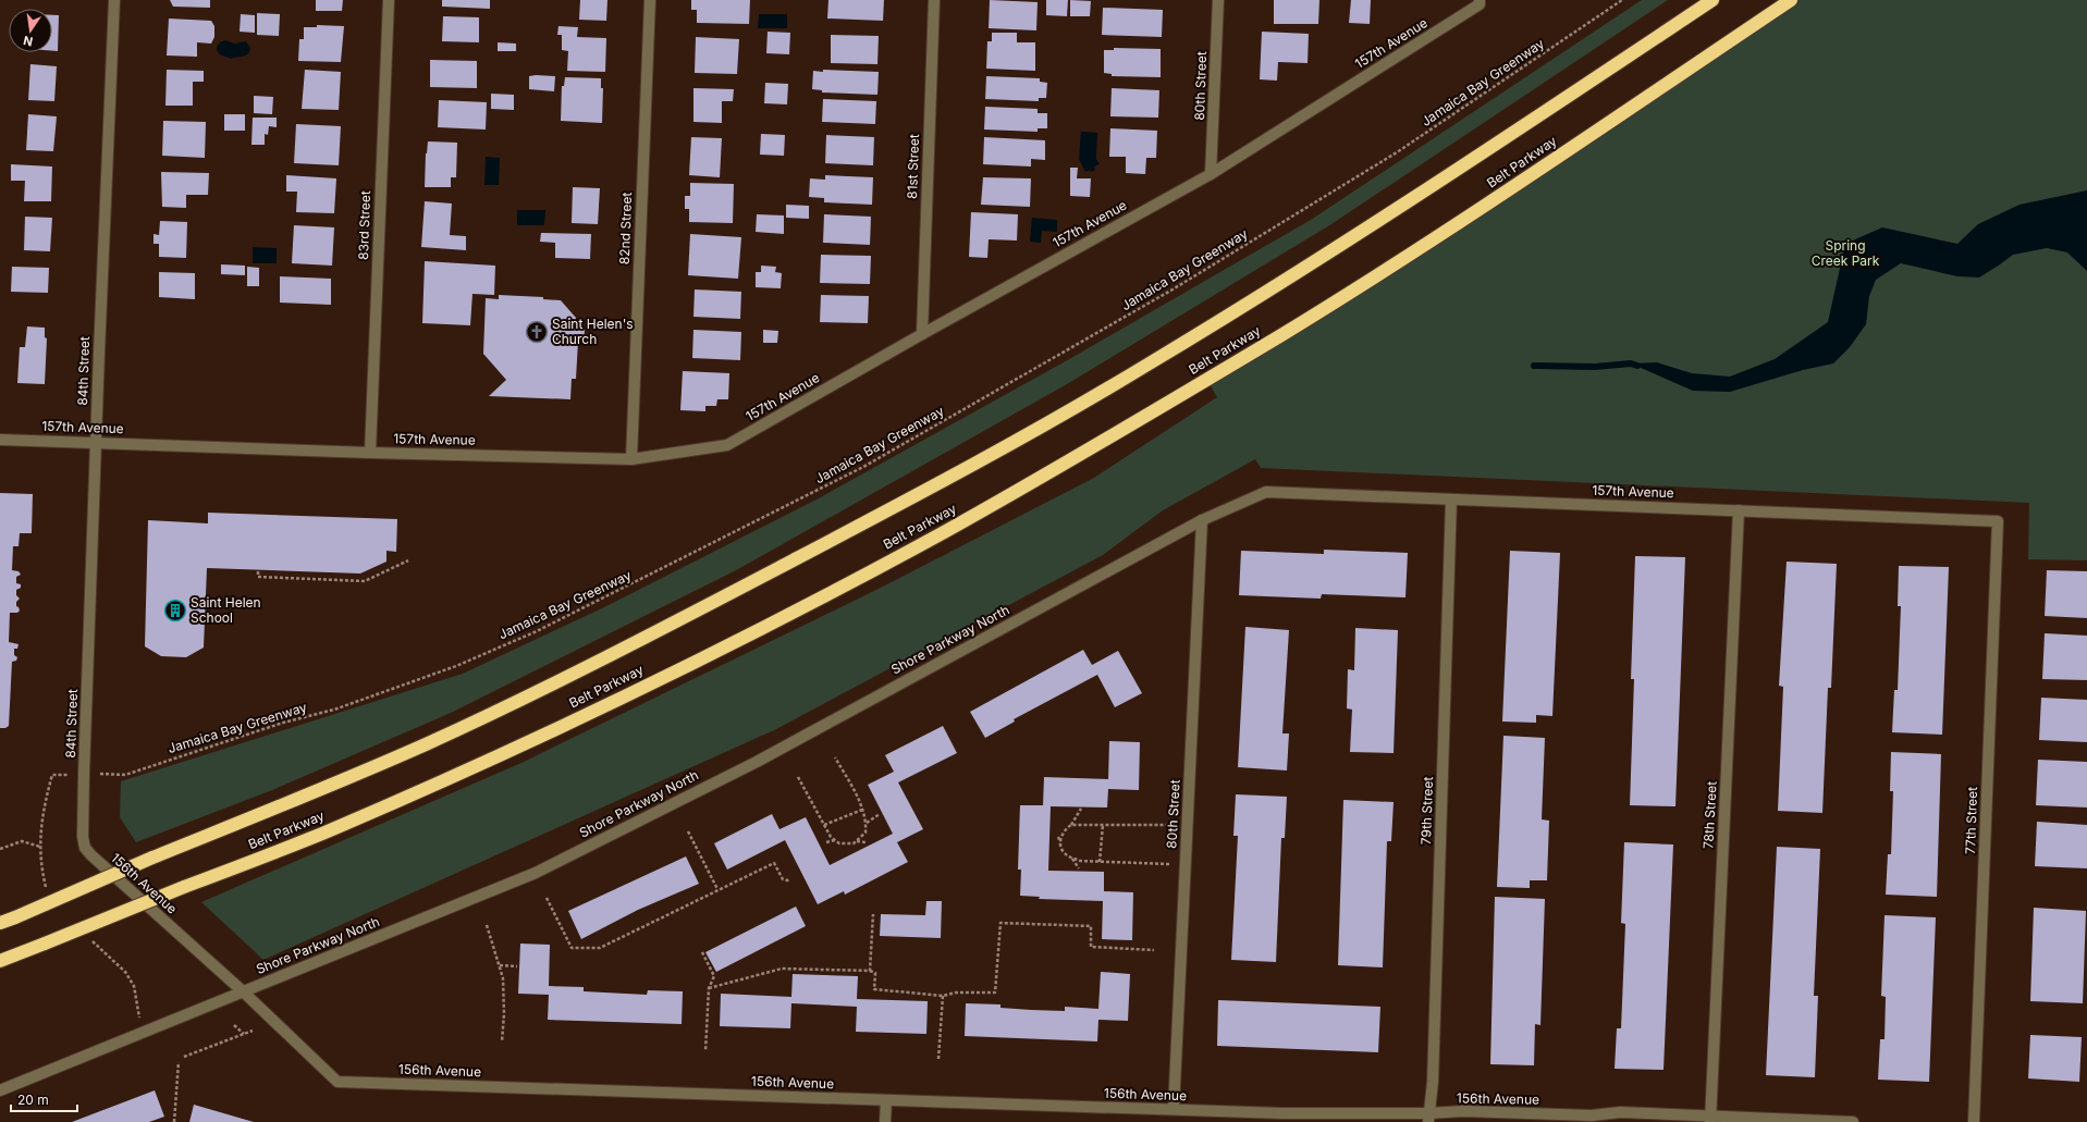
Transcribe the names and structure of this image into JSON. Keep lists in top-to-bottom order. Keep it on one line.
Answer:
{"streets":{"highway":["Belt Parkway"],"street":["157th Avenue","80th Street","81st Street","83rd Street","82nd Street","84th Street","Shore Parkway North","79th Street","78th Street","77th Street","156th Avenue"],"path":["Jamaica Bay Greenway"]},"crossings":[["157th Avenue","80th Street"],["157th Avenue","81st Street"],["157th Avenue","83rd Street"],["157th Avenue","82nd Street"],["157th Avenue","84th Street"],["157th Avenue","Shore Parkway North"],["157th Avenue","79th Street"],["157th Avenue","78th Street"],["157th Avenue","77th Street"],["Jamaica Bay Greenway","84th Street"],["80th Street","Shore Parkway North"],["80th Street","156th Avenue"],["84th Street","156th Avenue"],["Shore Parkway North","156th Avenue"],["79th Street","156th Avenue"],["78th Street","156th Avenue"]],"parks":["Spring Creek Park"],"places":{"church":["Saint Helen's Church"],"building":["Saint Helen School"]},"scale_bar":"20 m","north":"bottom"}
